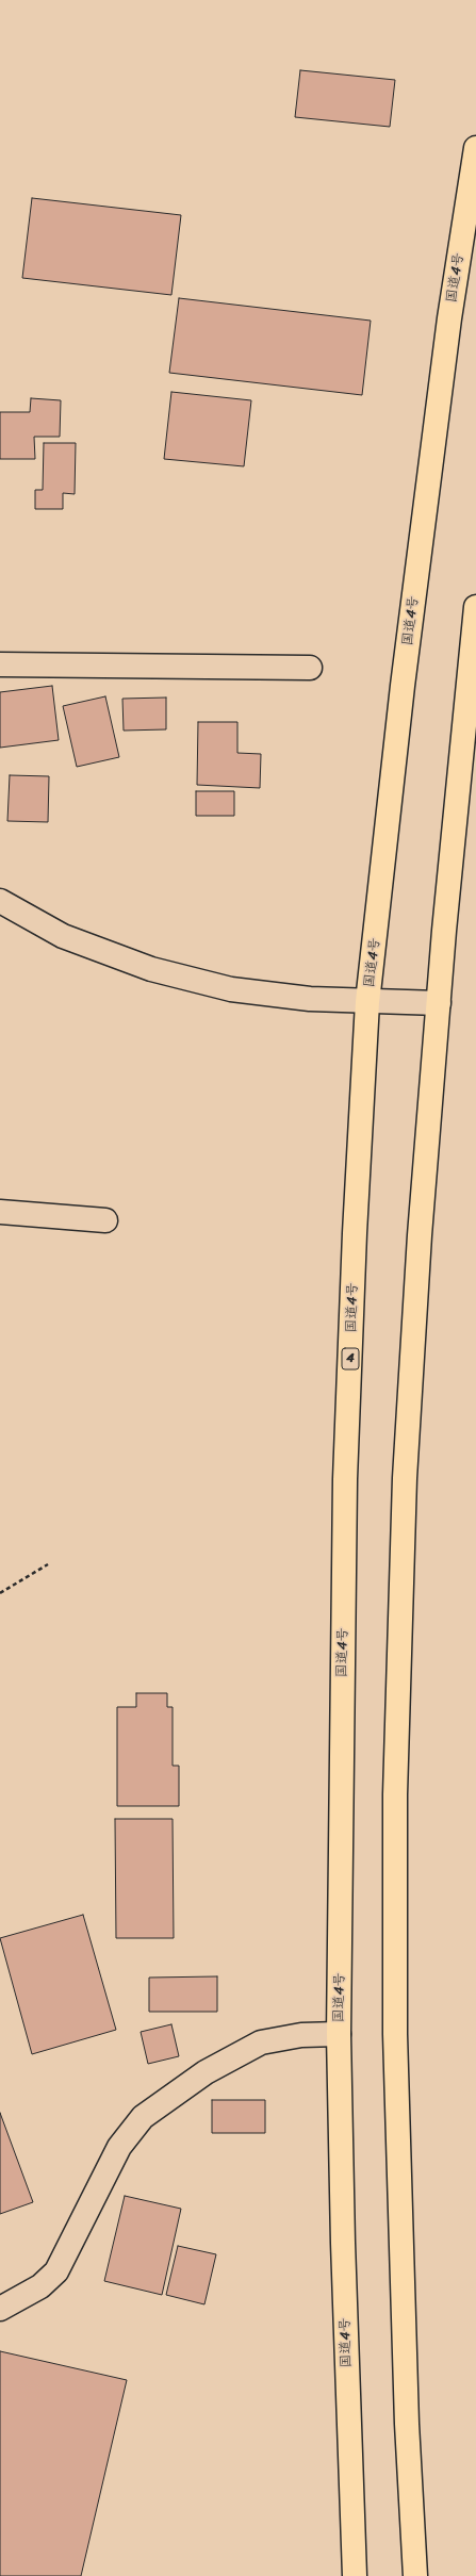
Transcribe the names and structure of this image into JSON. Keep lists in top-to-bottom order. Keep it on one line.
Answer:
{"streets":{"highway":["国道4号","4"]}}
